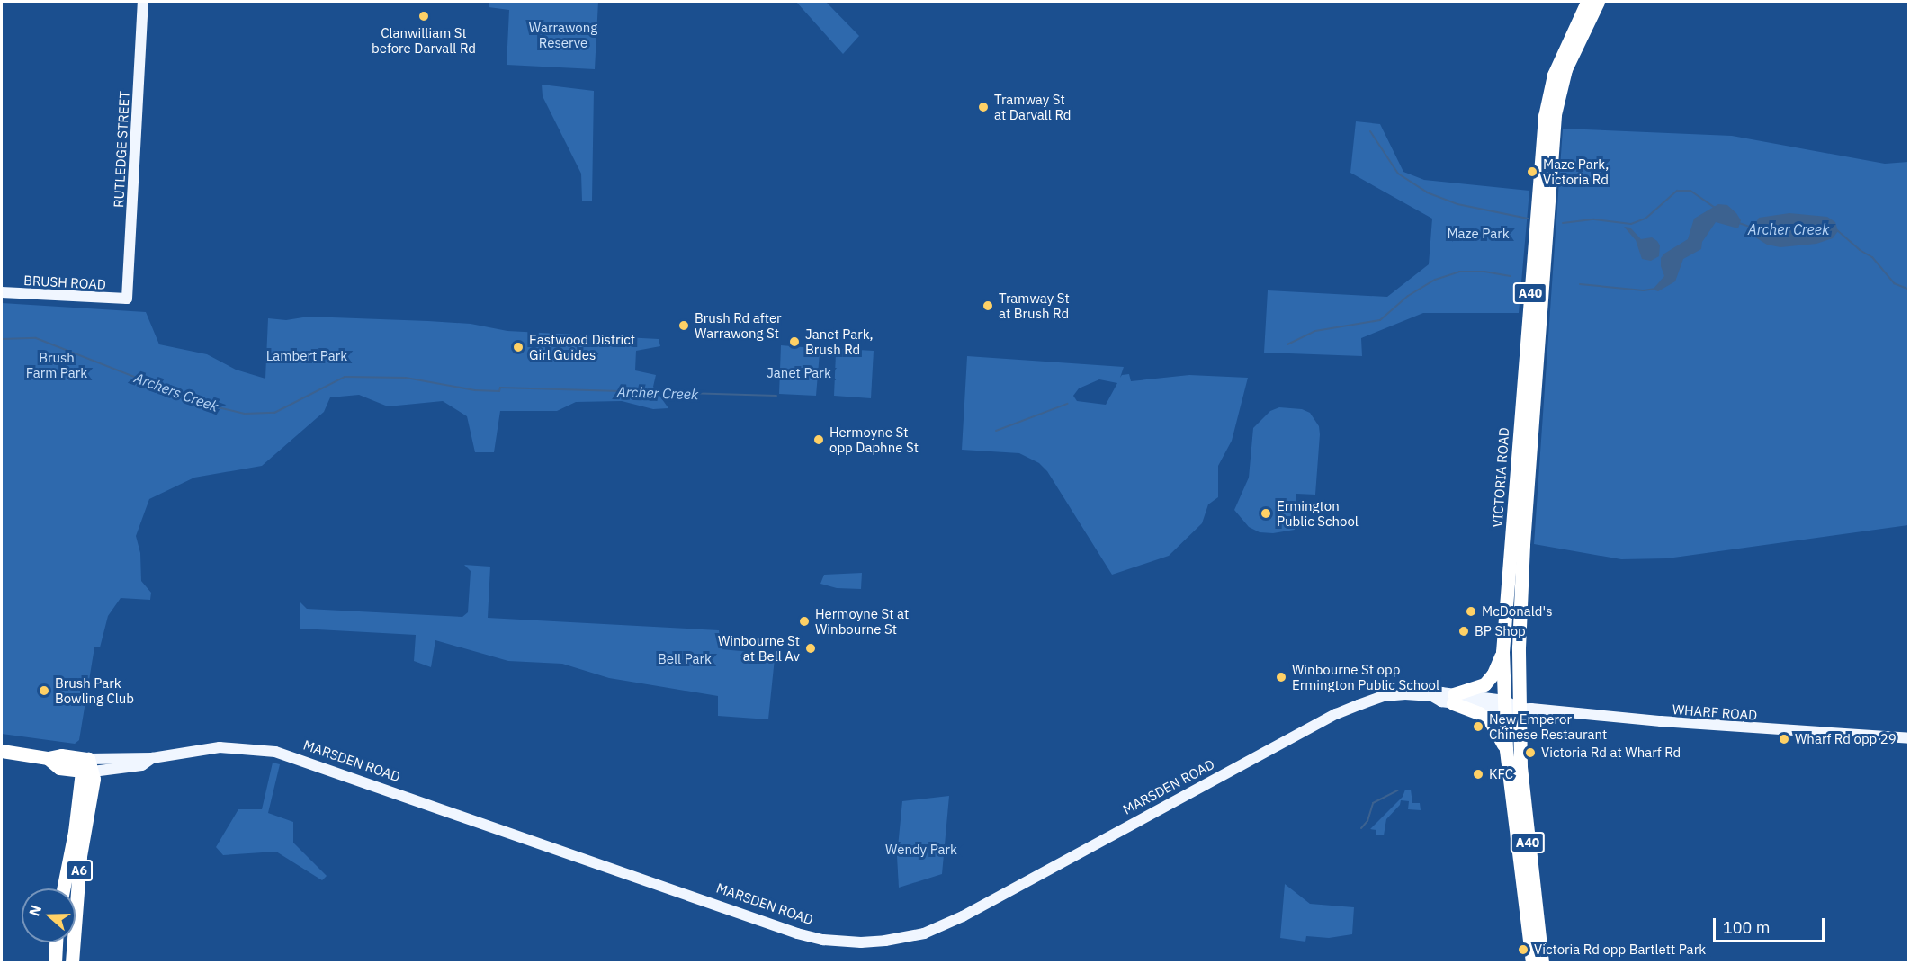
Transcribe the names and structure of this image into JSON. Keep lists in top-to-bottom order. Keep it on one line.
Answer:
{"streets":{"highway":["A40","VICTORIA ROAD","MARSDEN ROAD","A6"],"main road":["RUTLEDGE STREET","BRUSH ROAD","WHARF ROAD"]},"crossings":[["RUTLEDGE STREET","BRUSH ROAD"],["VICTORIA ROAD","WHARF ROAD"],["VICTORIA ROAD","MARSDEN ROAD"],["WHARF ROAD","MARSDEN ROAD"],["MARSDEN ROAD","A6"]],"water":["Archer Creek","Archers Creek"],"parks":["Warrawong Reserve","Maze Park","Lambert Park","Brush Farm Park","Janet Park","Bell Park","Wendy Park"],"places":["Clanwilliam St before Darvall Rd","Tramway St at Darvall Rd","Maze Park, Victoria Rd","Tramway St at Brush Rd","Brush Rd after Warrawong St","Janet Park, Brush Rd","Eastwood District Girl Guides","Hermoyne St opp Daphne St","Ermington Public School","McDonald's","Hermoyne St at Winbourne St","BP Shop","Winbourne St at Bell Av","Winbourne St opp Ermington Public School","Brush Park Bowling Club","New Emperor Chinese Restaurant","Wharf Rd opp 29","Victoria Rd at Wharf Rd","KFC","Victoria Rd opp Bartlett Park"],"scale_bar":"100 m","north":"left"}
